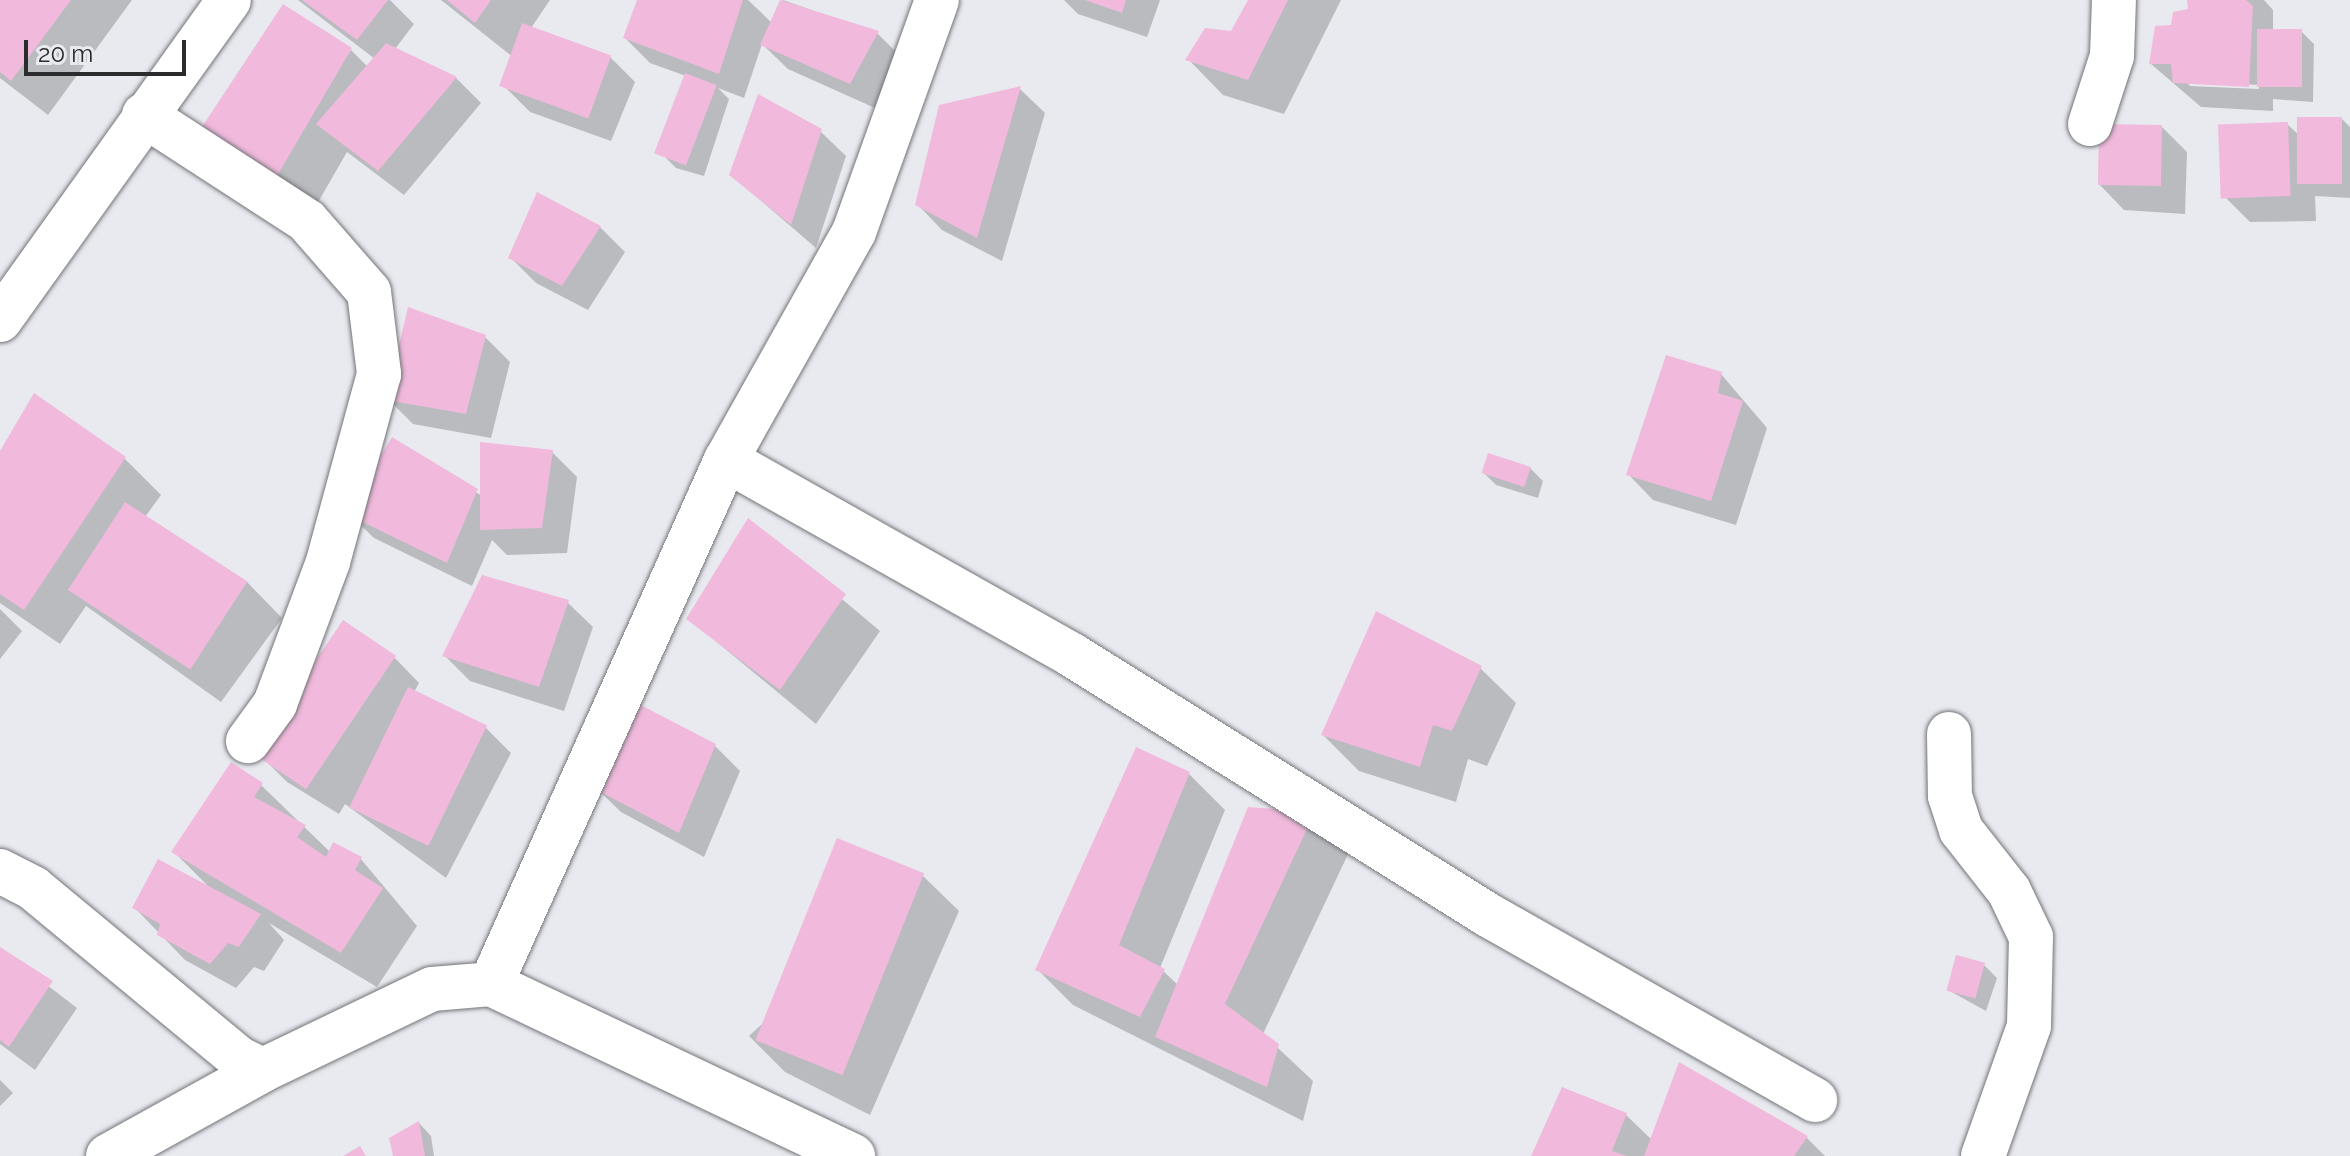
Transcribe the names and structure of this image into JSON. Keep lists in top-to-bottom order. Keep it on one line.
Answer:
{"scale_bar":"20 m"}
